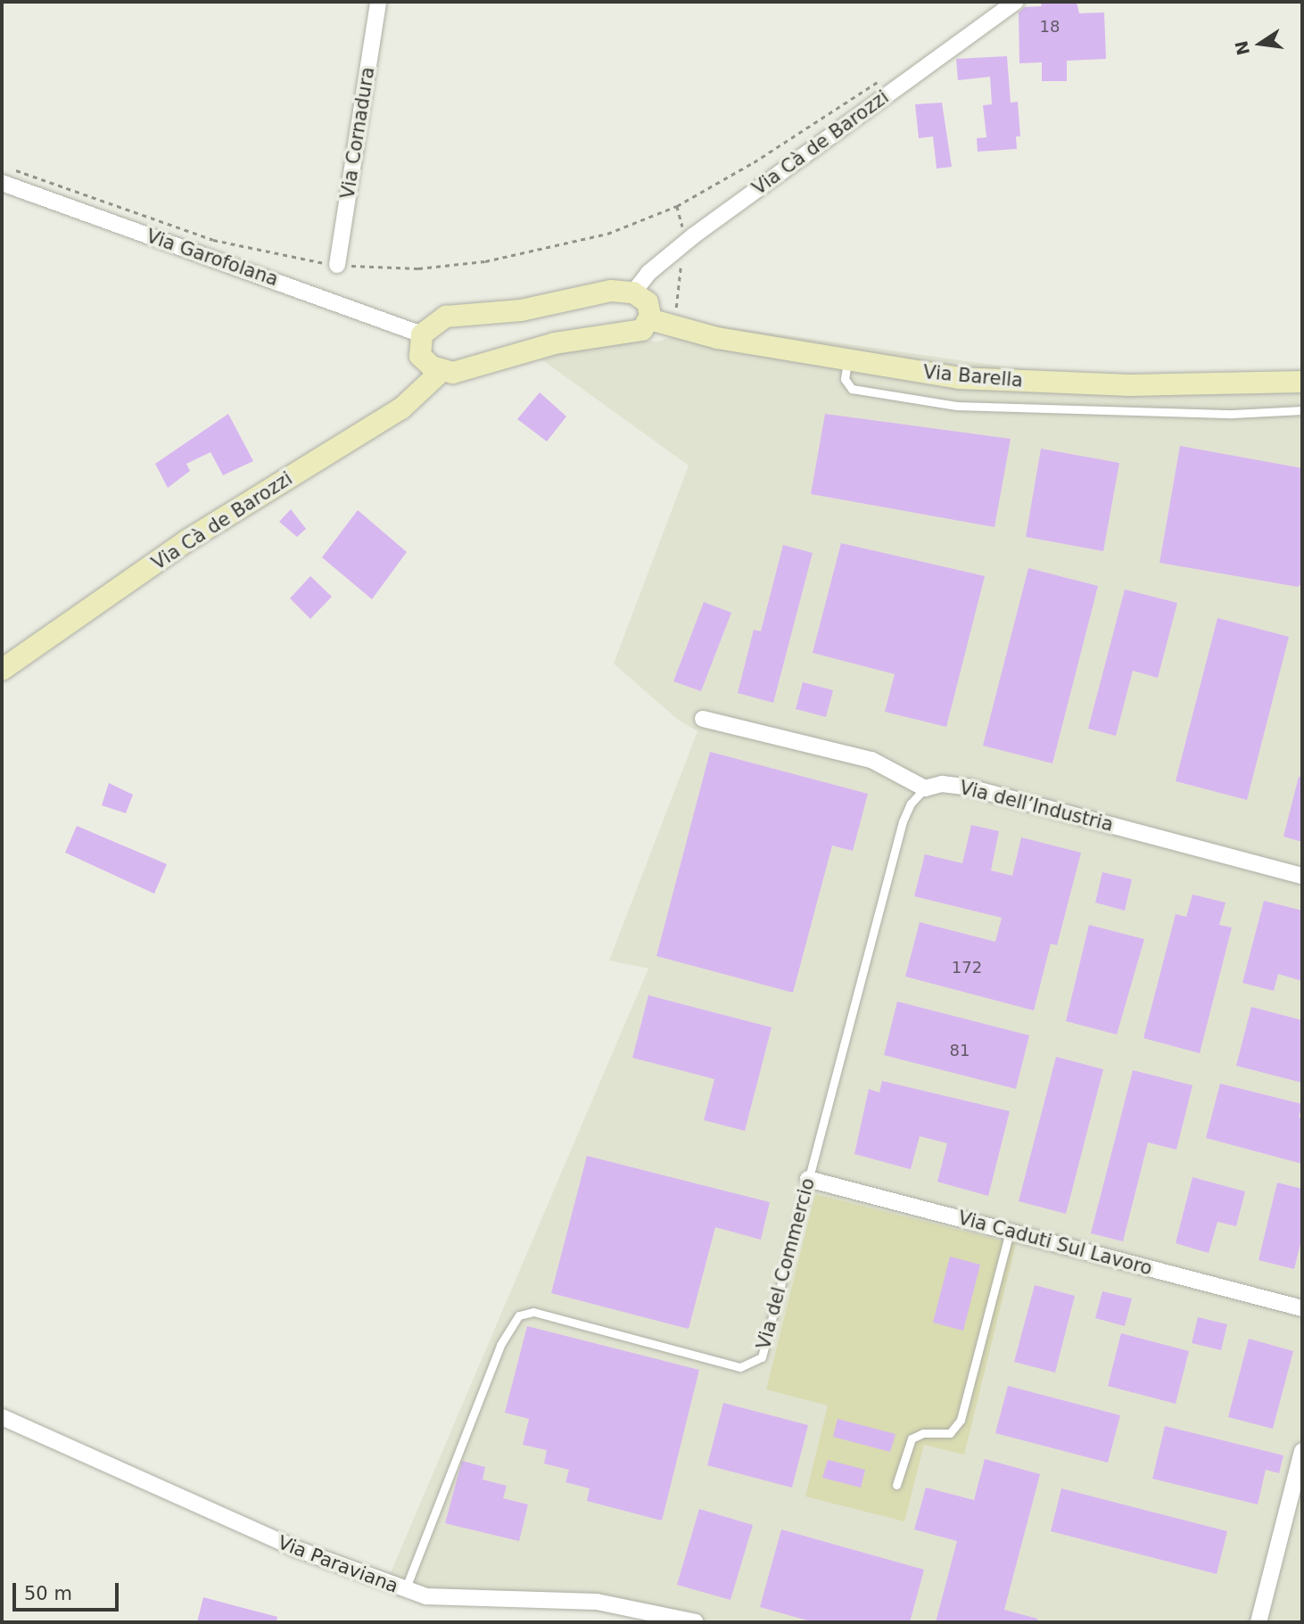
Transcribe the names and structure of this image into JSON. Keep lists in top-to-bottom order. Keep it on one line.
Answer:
{"streets":{"street":["Via Cornadura","Via Cà de Barozzi","Via Garofolana","Via Barella","Via dell’Industria","Via Caduti Sul Lavoro","Via Paraviana"],"lane":["Via del Commercio"]},"crossings":[["Via dell’Industria","Via del Commercio"],["Via Caduti Sul Lavoro","Via del Commercio"],["Via del Commercio","Via Paraviana"]],"house_numbers":["18","172","81"],"scale_bar":"50 m","north":"left"}
